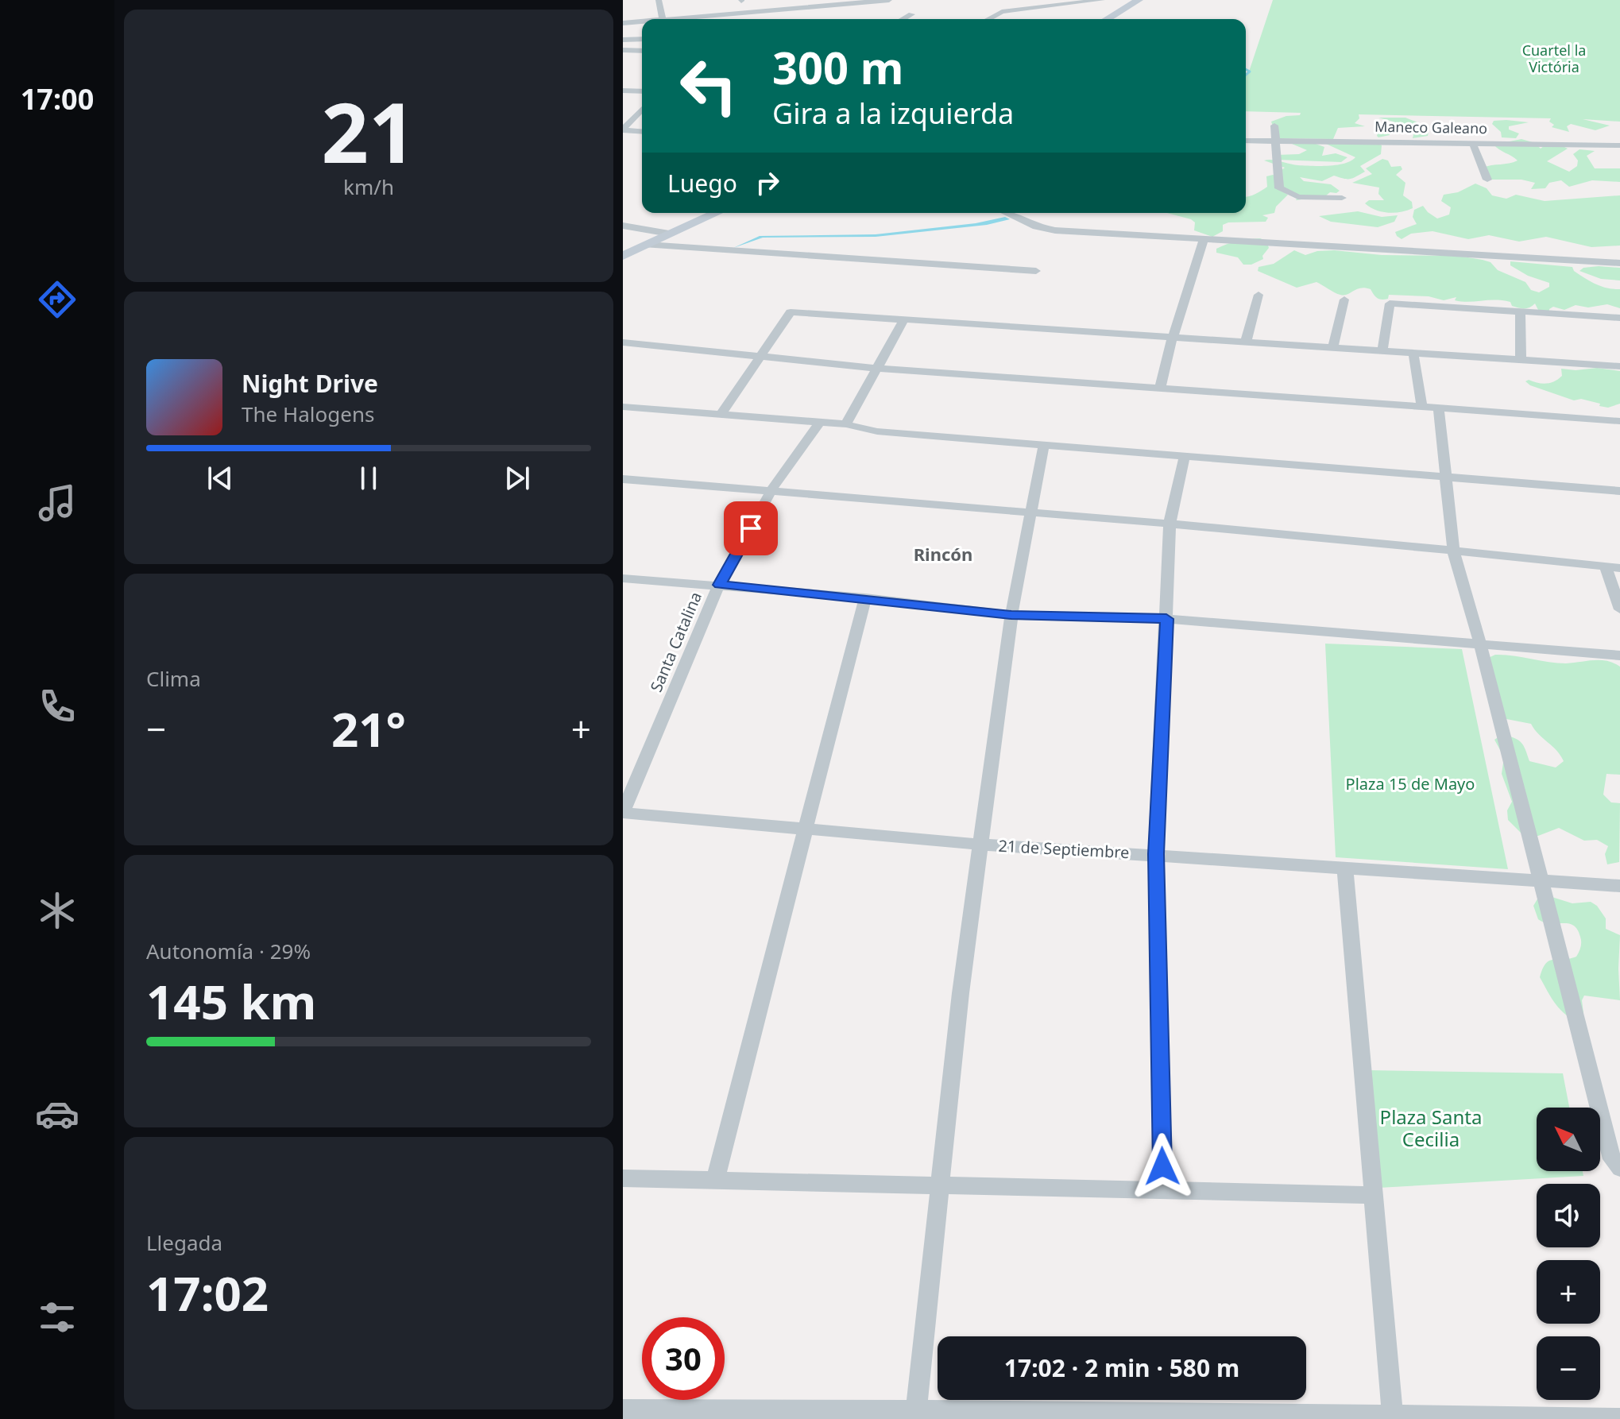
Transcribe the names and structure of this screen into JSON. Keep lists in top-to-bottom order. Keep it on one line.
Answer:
{"streets":{"street":["Maneco Galeano","Santa Catalina","21 de Septiembre"]},"crossings":[["Santa Catalina","21 de Septiembre"]],"districts":["Rincón"],"parks":["Cuartel la Victória","Plaza 15 de Mayo","Plaza Santa Cecilia"],"north":"top left","page":{"tabs":"17:00","tile":[["21","km/h"],"Clima",["Autonomía · 29%","145 km"],["Llegada","17:02"]],"turn":["300 m","Gira a la izquierda"],"then":"Luego","song":["Night Drive","The Halogens"],"heat":["−","21°","+"],"map_buttons":["+","−"],"limit":"30","trip":"17:02 · 2 min · 580 m"}}
